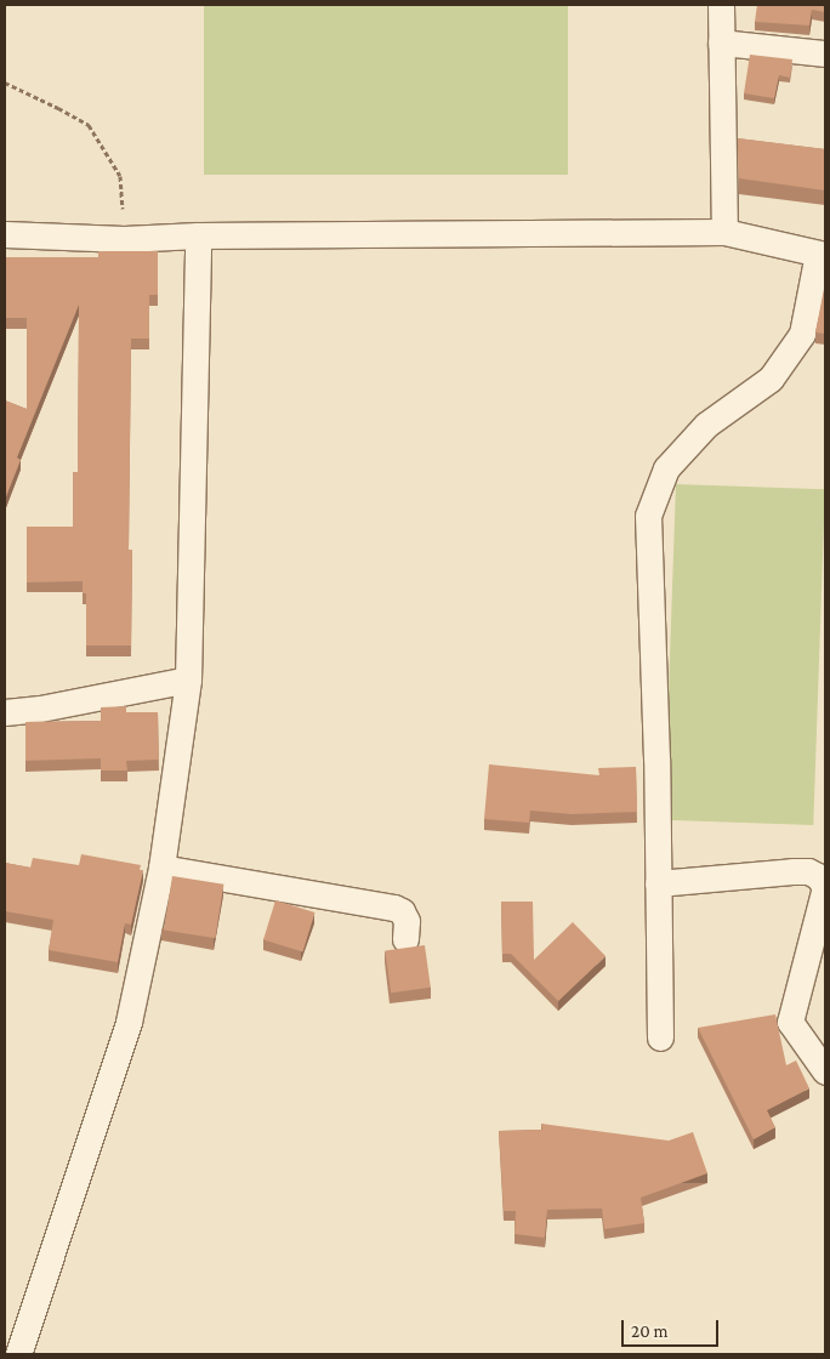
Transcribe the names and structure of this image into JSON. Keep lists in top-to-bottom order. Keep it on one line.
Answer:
{"scale_bar":"20 m"}
